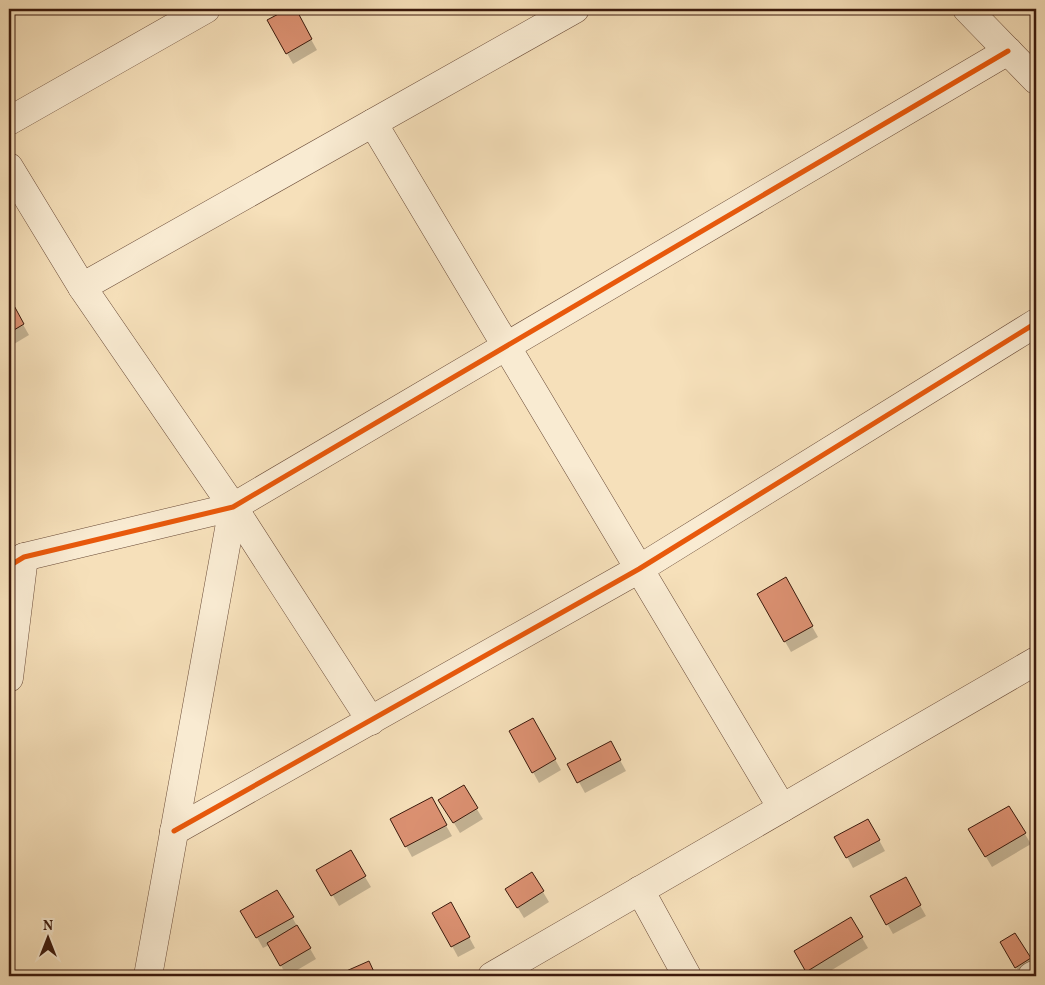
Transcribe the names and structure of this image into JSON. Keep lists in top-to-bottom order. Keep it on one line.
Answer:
{"north":"top"}
